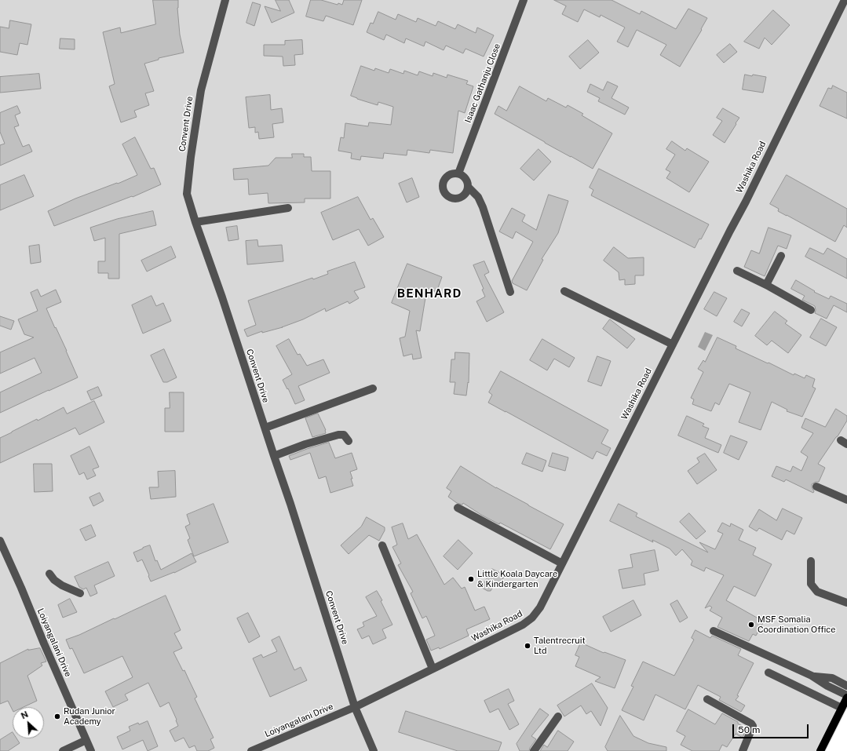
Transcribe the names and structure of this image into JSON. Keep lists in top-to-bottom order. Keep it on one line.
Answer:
{"streets":{"street":["Isaac Gathanju Close","Convent Drive","Washika Road","Loiyangalani Drive"]},"crossings":[["Convent Drive","Washika Road"],["Convent Drive","Loiyangalani Drive"],["Washika Road","Loiyangalani Drive"]],"districts":["BENHARD"],"places":["Little Koala Daycare & Kindergarten","MSF Somalia Coordination Office","Talentrecruit Ltd","Rudan Junior Academy"],"scale_bar":"50 m","north":"top left"}
